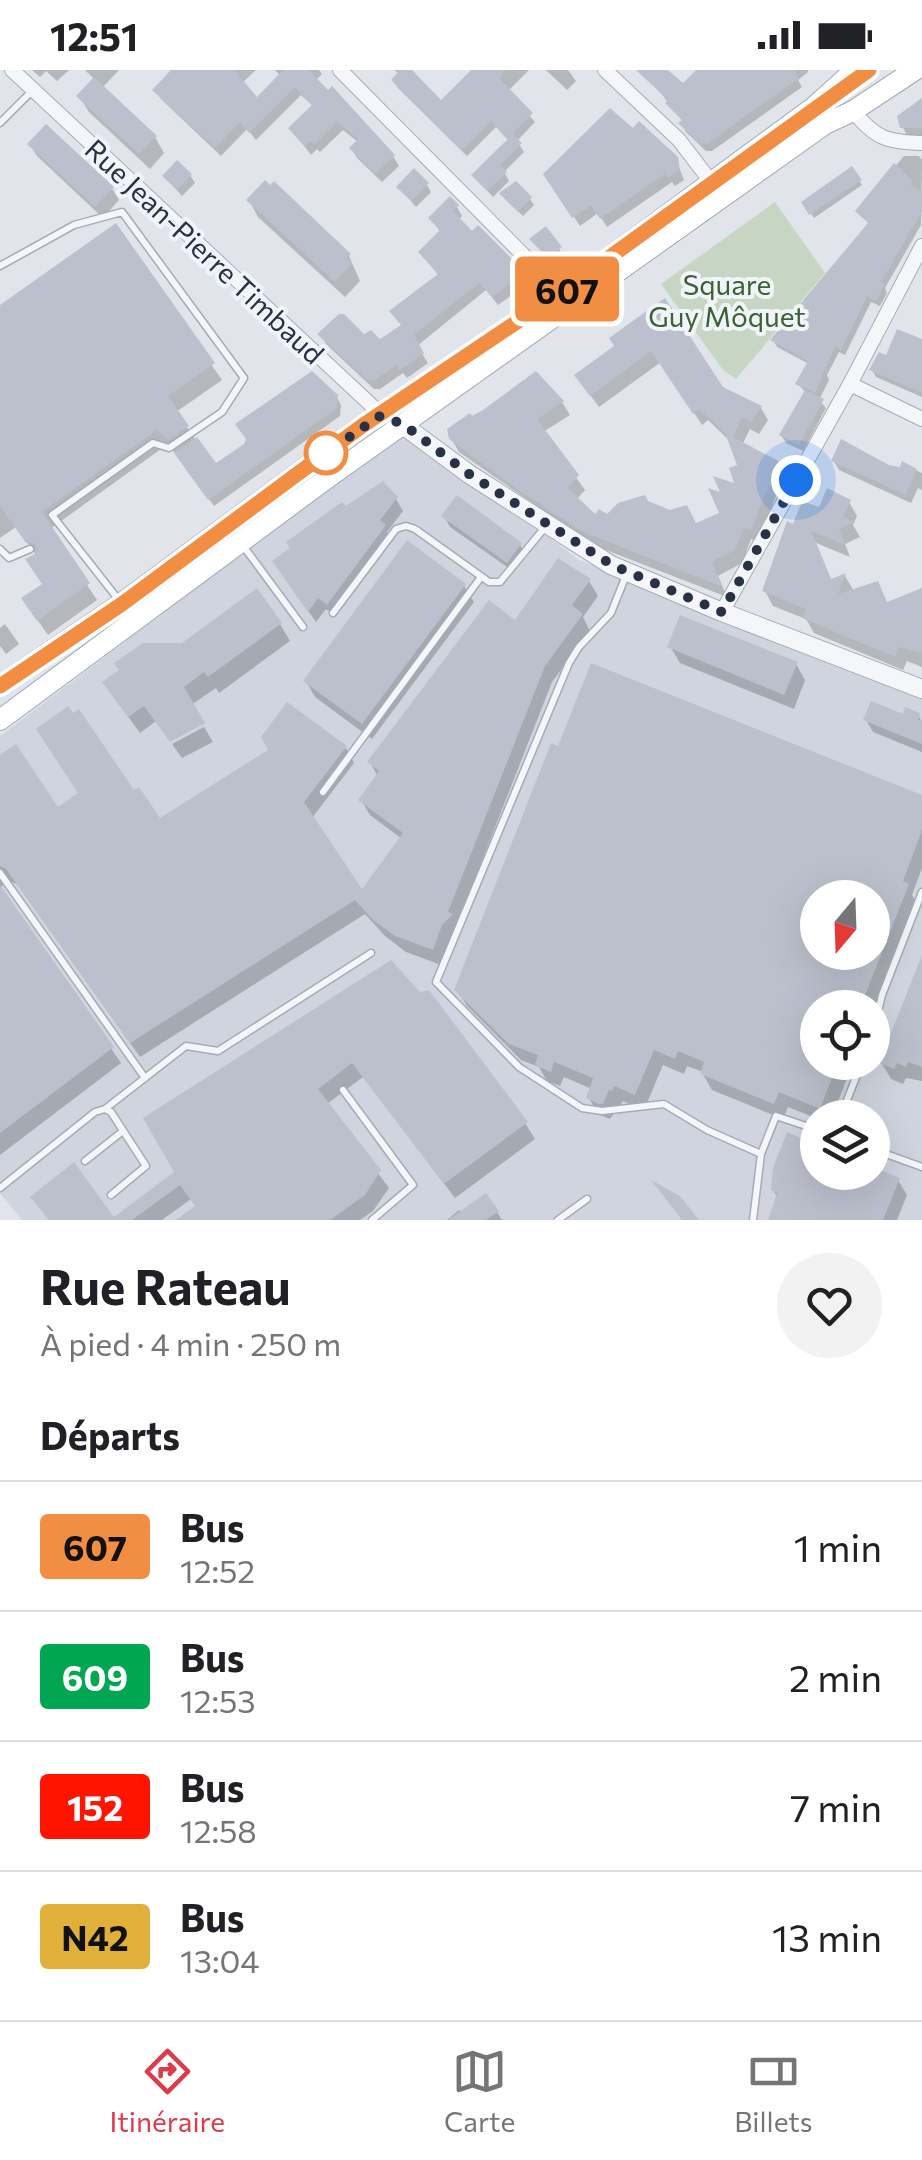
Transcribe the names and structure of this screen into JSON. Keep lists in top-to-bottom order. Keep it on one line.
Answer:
{"streets":{"street":["Rue Jean-Pierre Timbaud"]},"parks":["Square Guy Môquet"],"lines":["bus line 607"],"north":"bottom","page":{"status":"12:51","on_map":"607","heading":[["Rue Rateau","À pied · 4 min · 250 m"],"Départs"],"list":[{"mark":"607","name":"Bus","note":"12:52","value":"1 min"},{"mark":"609","name":"Bus","note":"12:53","value":"2 min"},{"mark":"152","name":"Bus","note":"12:58","value":"7 min"},{"mark":"N42","name":"Bus","note":"13:04","value":"13 min"}],"tabs":["Itinéraire","Carte","Billets"]}}
